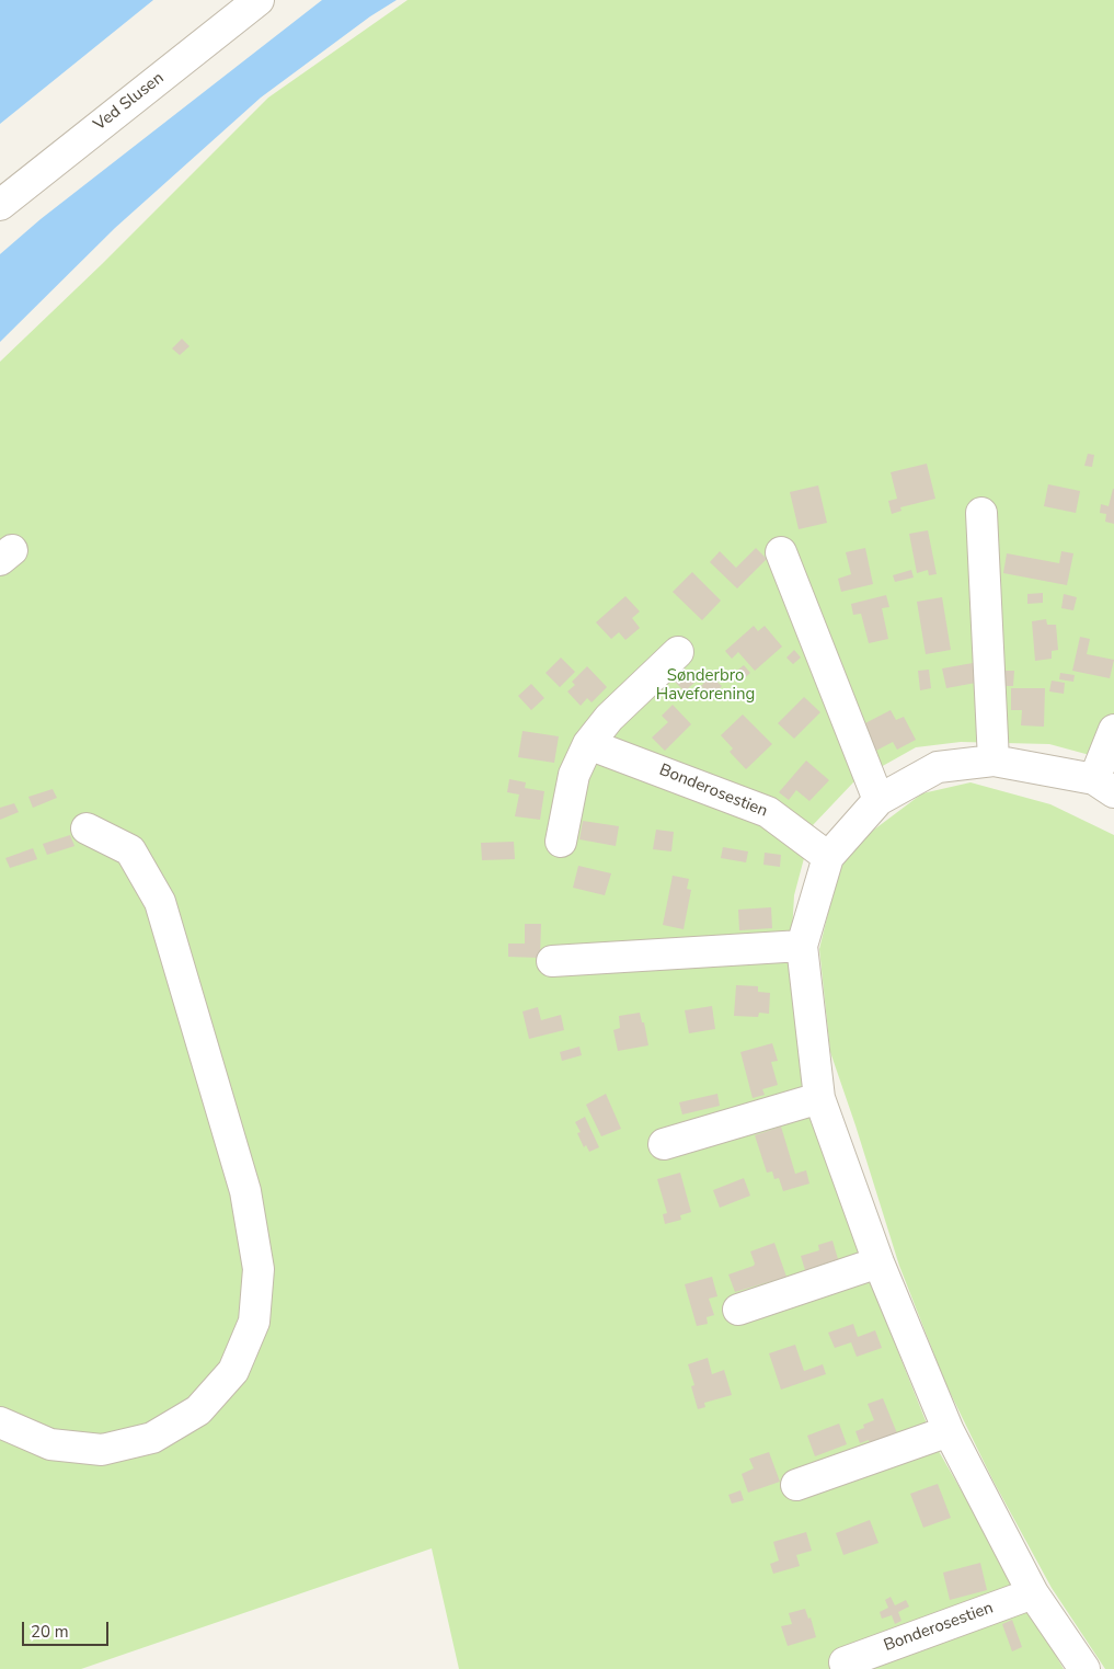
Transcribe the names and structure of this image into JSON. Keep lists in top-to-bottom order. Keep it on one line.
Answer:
{"streets":{"street":["Ved Slusen","Bonderosestien"]},"parks":["Sønderbro Haveforening"],"scale_bar":"20 m"}
